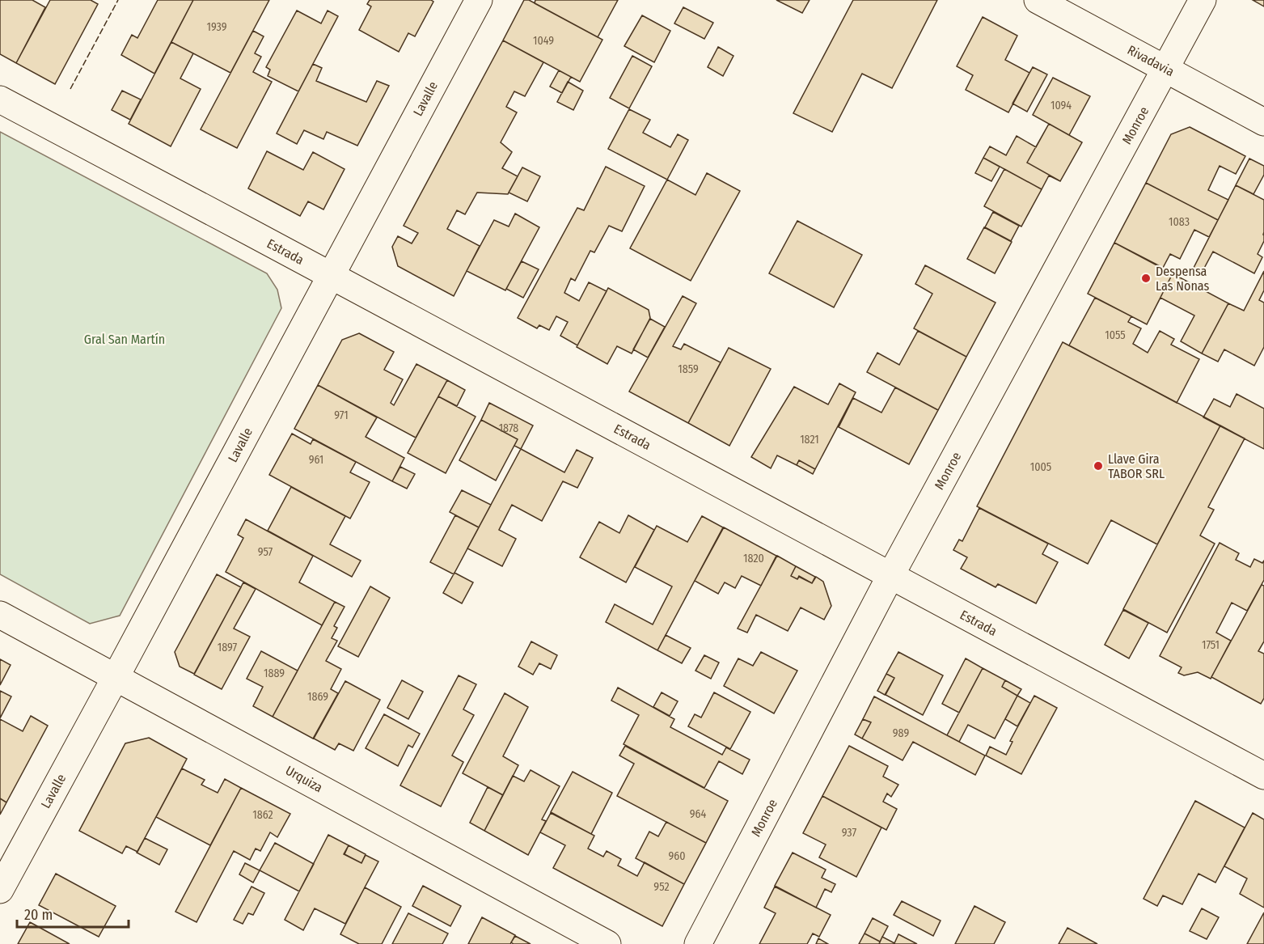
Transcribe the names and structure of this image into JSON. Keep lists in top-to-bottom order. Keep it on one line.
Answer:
{"streets":{"street":["Rivadavia","Lavalle","Monroe","Estrada","Urquiza"]},"crossings":[["Rivadavia","Monroe"],["Lavalle","Estrada"],["Lavalle","Urquiza"],["Monroe","Estrada"]],"parks":["Gral San Martín"],"places":["Despensa Las Nonas","Llave Gira TABOR SRL"],"house_numbers":["1939","1049","1094","1083","1055","1859","971","1878","1821","961","1005","957","1820","1751","1897","1889","1869","989","964","1862","937","960","952"],"scale_bar":"20 m"}
